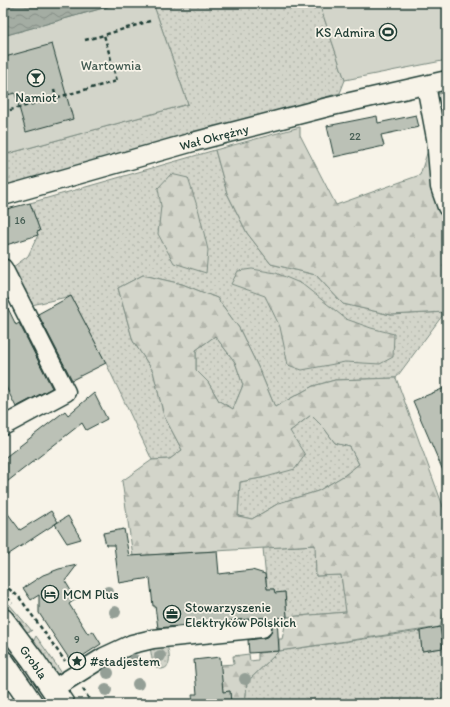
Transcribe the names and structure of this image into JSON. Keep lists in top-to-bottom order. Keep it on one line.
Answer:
{"streets":{"main road":["Grobla"],"street":["Wał Okrężny"]},"parks":["Wartownia"],"places":{"sports":["KS Admira"],"bar":["Namiot"],"hotel":["MCM Plus"],"office":["Stowarzyszenie Elektryków Polskich"],"place":["#stadjestem"]},"house_numbers":["22","16","9"]}
